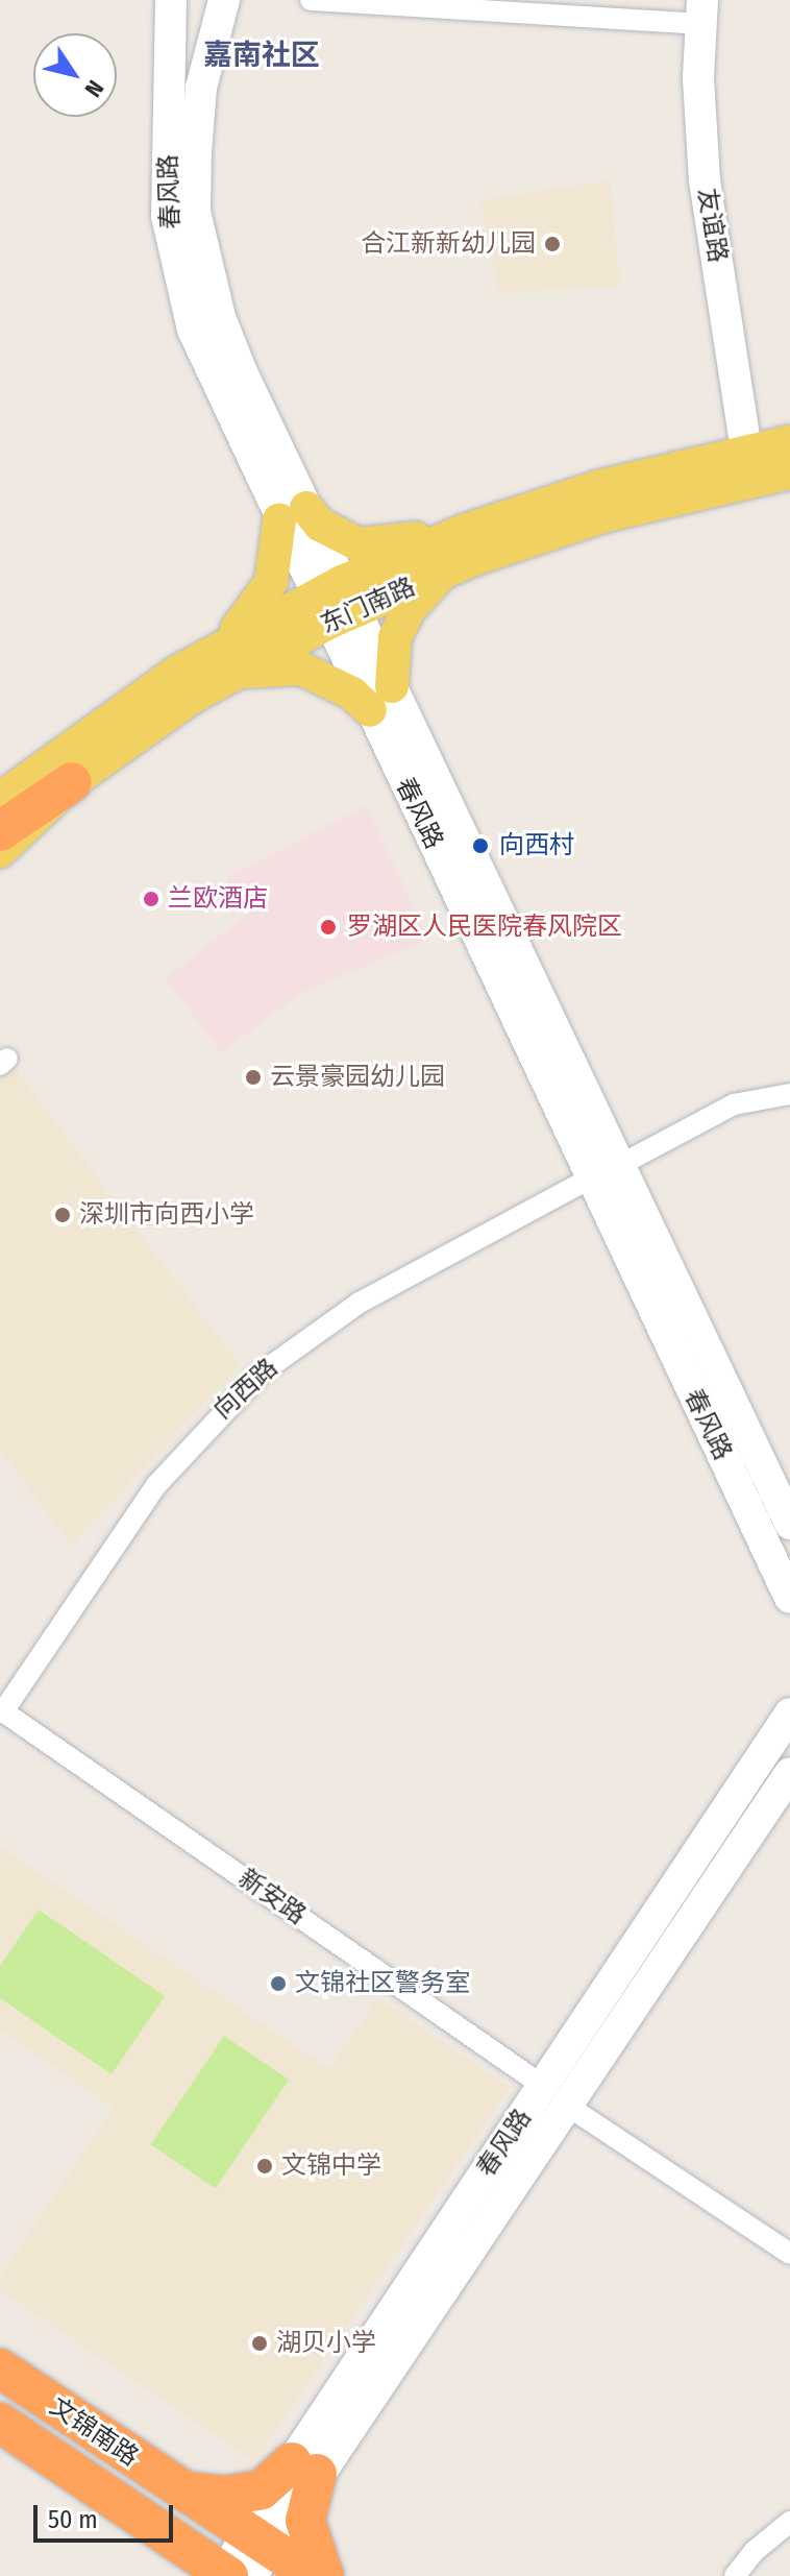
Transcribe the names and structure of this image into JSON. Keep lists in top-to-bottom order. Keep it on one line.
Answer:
{"streets":{"highway":["文锦南路"],"main road":["东门南路"],"street":["春风路","友谊路","向西路","新安路"]},"crossings":[["春风路","东门南路"],["春风路","向西路"],["春风路","新安路"],["春风路","文锦南路"],["友谊路","东门南路"],["向西路","新安路"]],"districts":["嘉南社区"],"places":["合江新新幼儿园","向西村","兰欧酒店","罗湖区人民医院春风院区","云景豪园幼儿园","深圳市向西小学","文锦社区警务室","文锦中学","湖贝小学"],"scale_bar":"50 m","north":"bottom right"}
